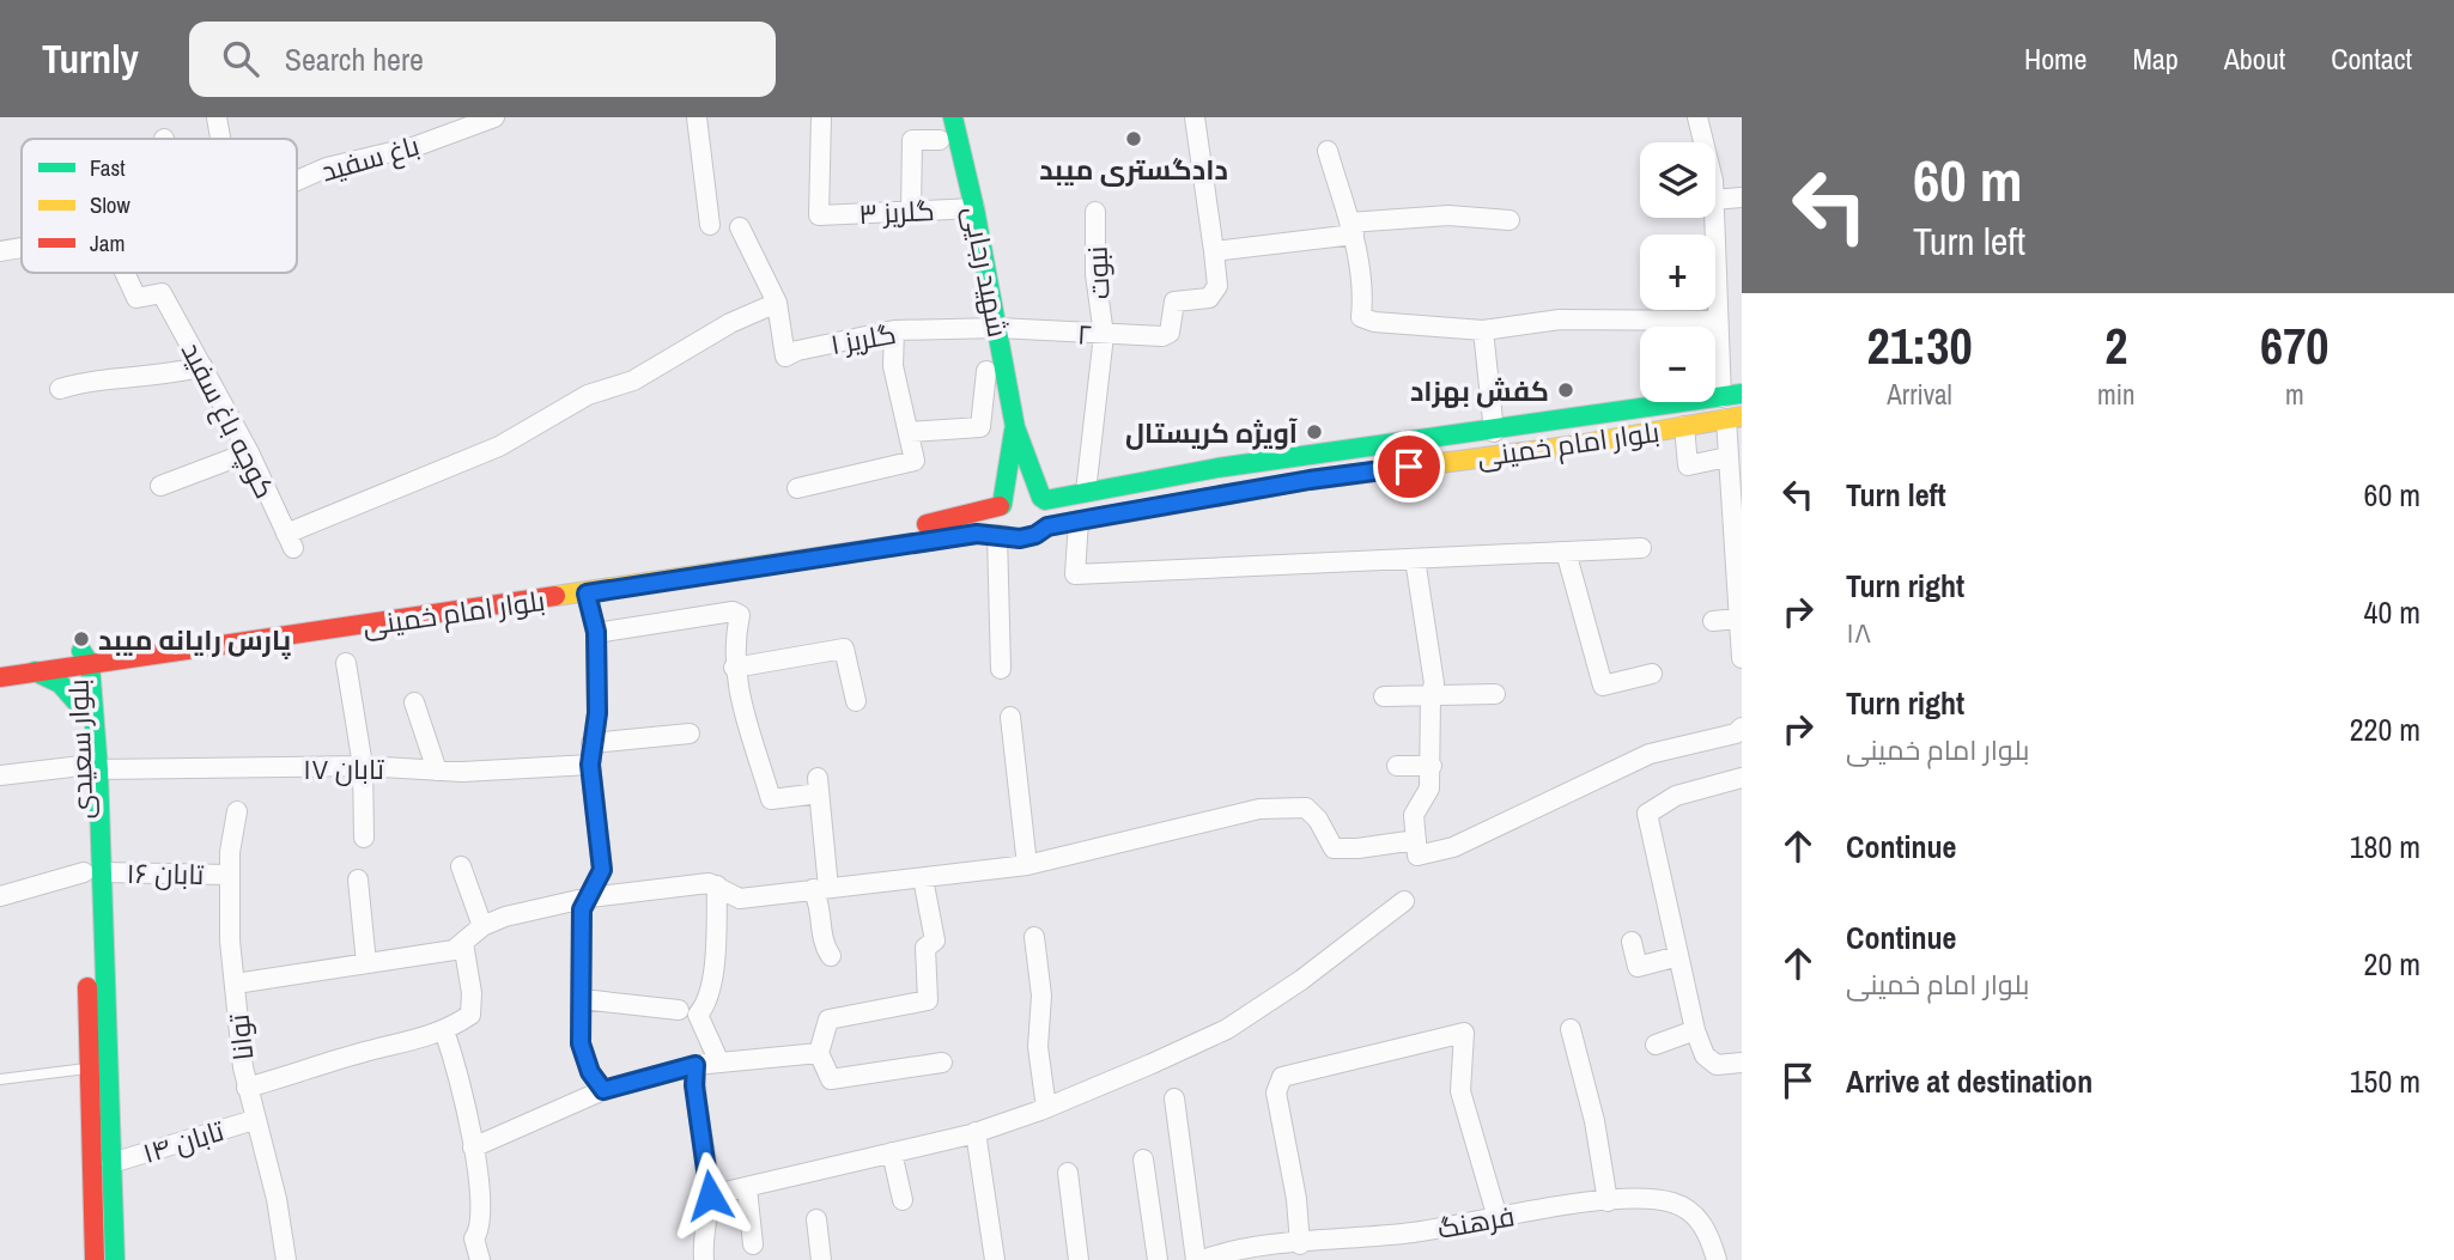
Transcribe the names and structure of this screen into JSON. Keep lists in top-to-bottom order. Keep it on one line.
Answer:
{"streets":{"main road":["شهید رجایی","بلوار امام خمینی","بلوار سعیدی"],"street":["باغ سفید","گلریز ۳","نبوت","۲","گلریز ۱","کوچه باغ سفید","تابان ۱۷","تابان ۱۶","توانا","تابان ۱۴","فرهنگ"]},"crossings":[["گلریز ۳","شهید رجایی"],["شهید رجایی","۲"],["شهید رجایی","گلریز ۱"],["نبوت","۲"],["نبوت","بلوار امام خمینی"],["۲","گلریز ۱"],["گلریز ۱","کوچه باغ سفید"],["بلوار امام خمینی","بلوار سعیدی"],["بلوار سعیدی","تابان ۱۷"],["بلوار سعیدی","تابان ۱۶"],["بلوار سعیدی","تابان ۱۴"],["تابان ۱۶","توانا"],["توانا","تابان ۱۴"]],"places":["دادگستری میبد","کفش بهزاد","آویژه کریستال","پارس رایانه میبد"],"legend":["Fast","Slow","Jam"],"page":{"header":"Turnly","search":"Search here","nav":["Home","Map","About","Contact"],"turn":["60 m","Turn left"],"map_buttons":["+","−"],"eta":["21:30","Arrival","2","min","670","m"],"list":[{"name":"Turn left","value":"60 m"},{"name":"Turn right","note":"۱۸","value":"40 m"},{"name":"Turn right","note":"بلوار امام خمینی","value":"220 m"},{"name":"Continue","value":"180 m"},{"name":"Continue","note":"بلوار امام خمینی","value":"20 m"},{"name":"Arrive at destination","value":"150 m"}]}}
